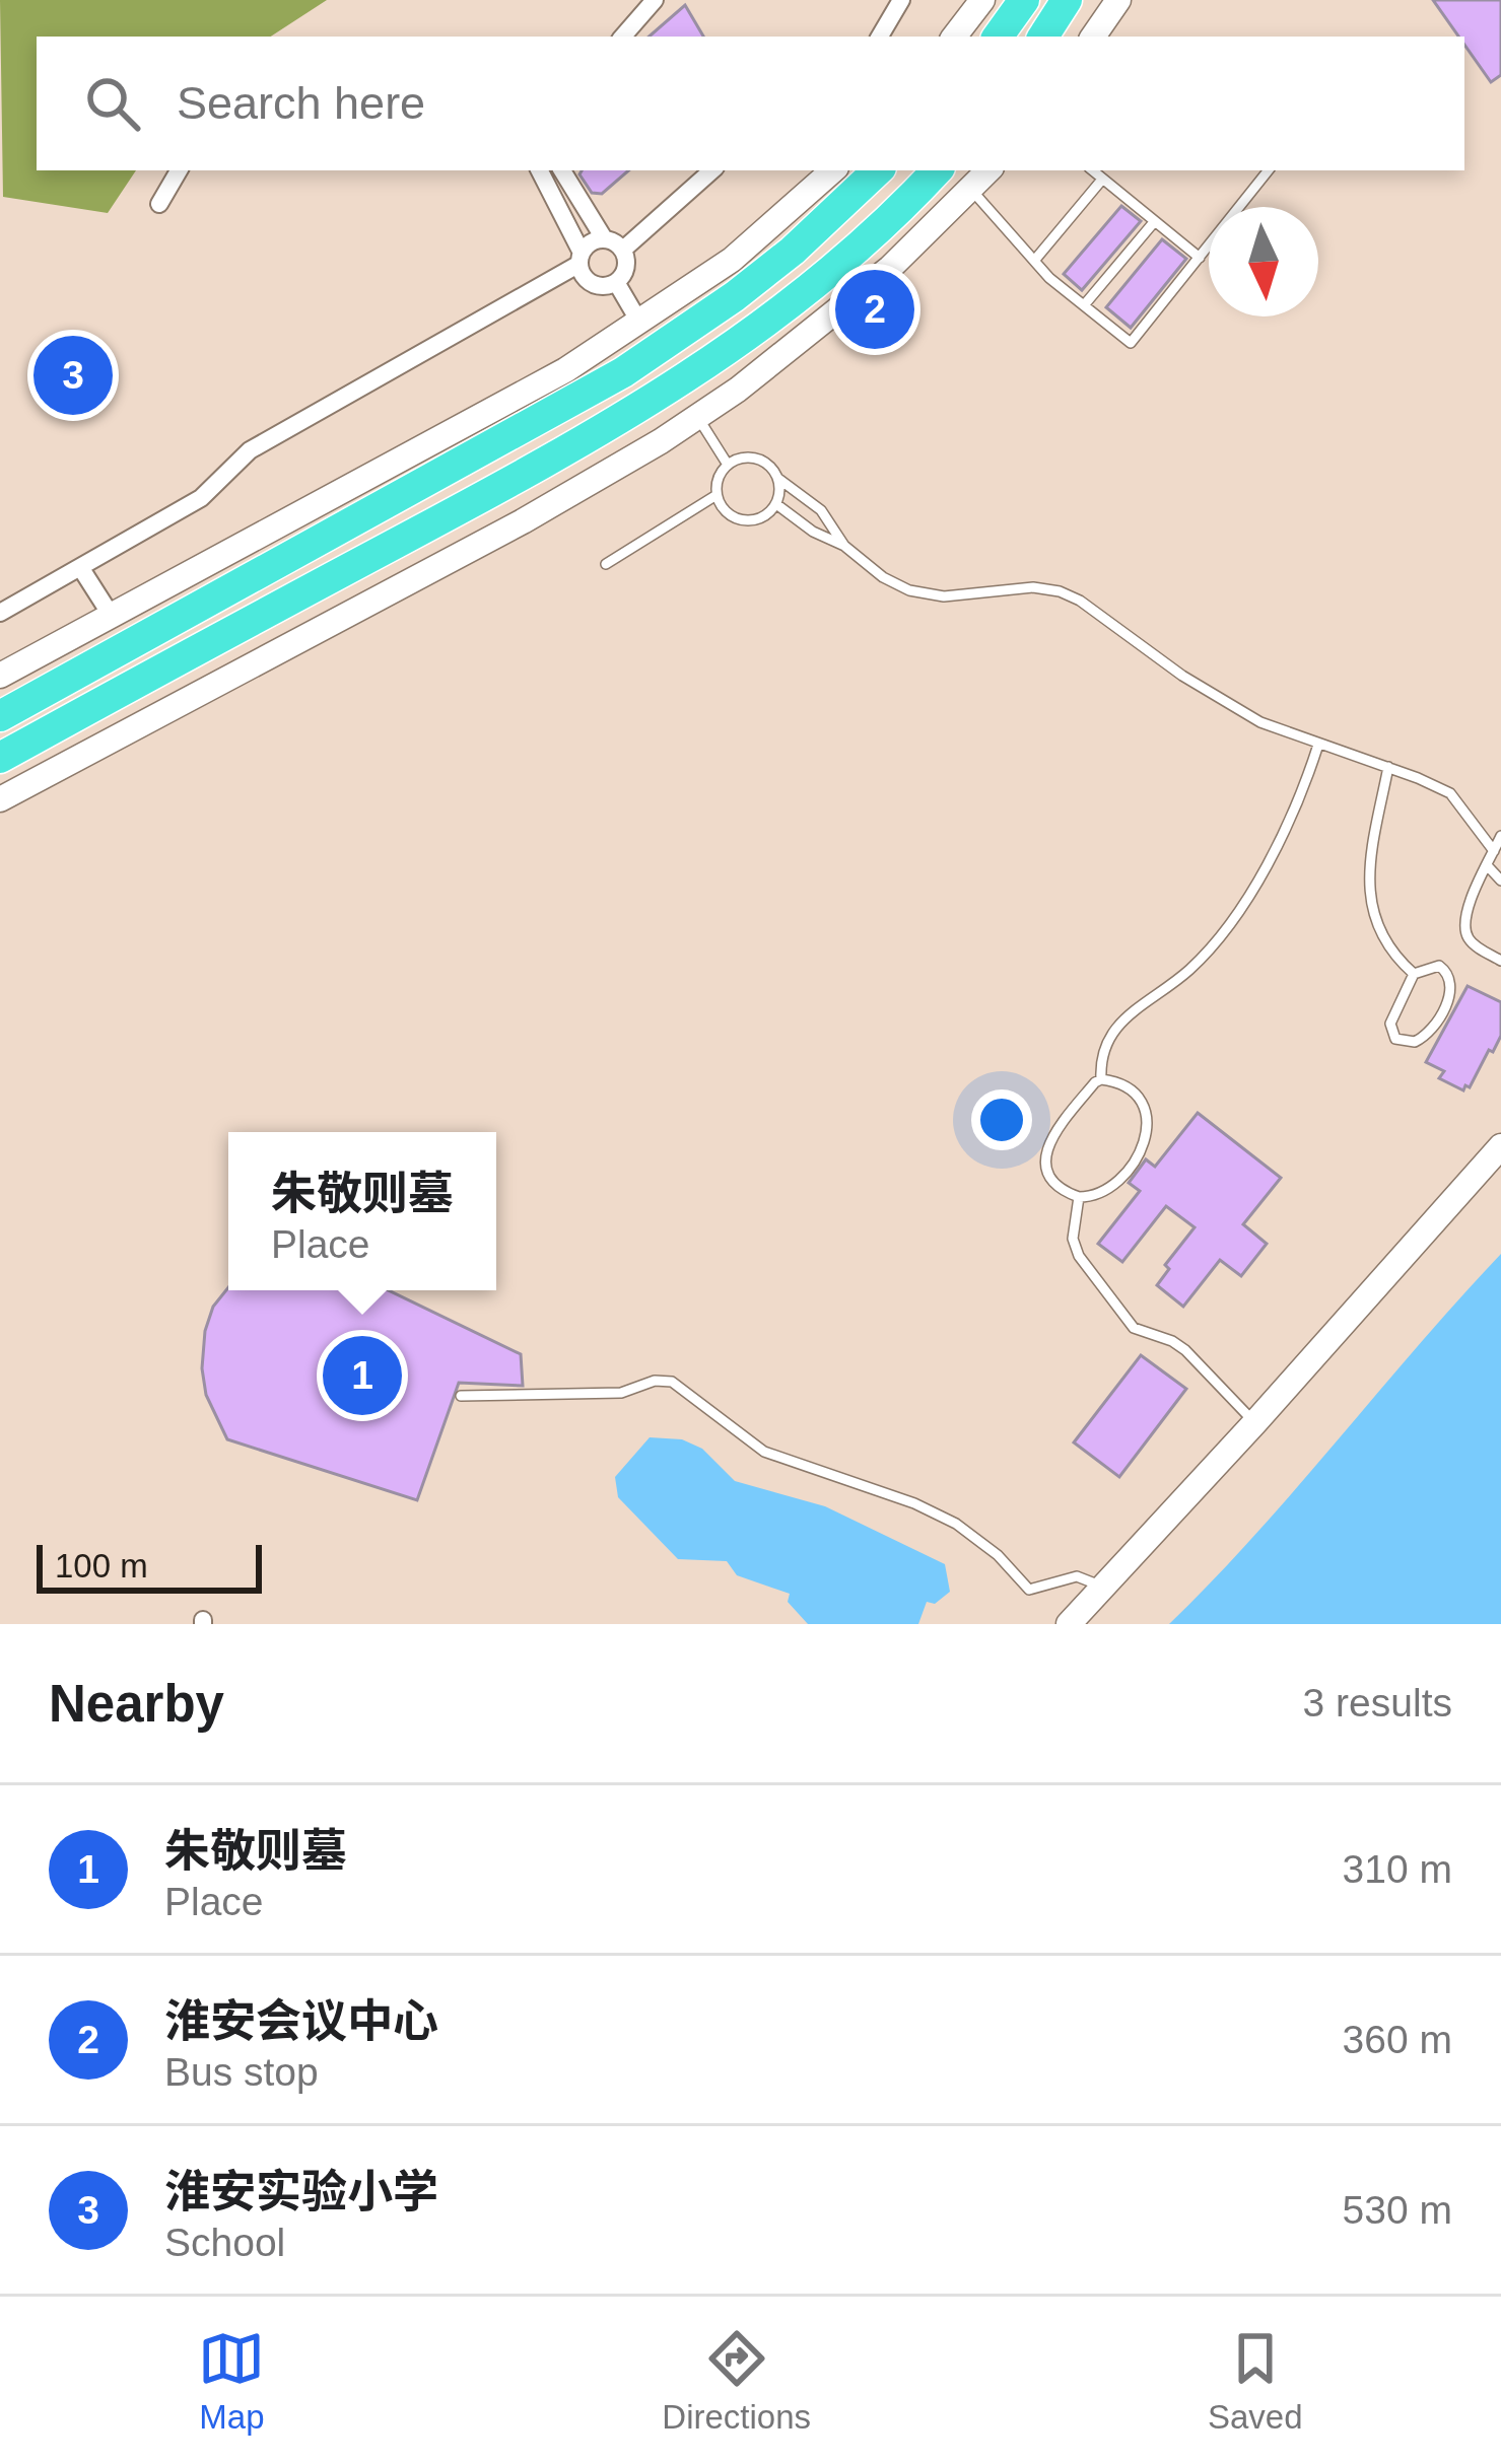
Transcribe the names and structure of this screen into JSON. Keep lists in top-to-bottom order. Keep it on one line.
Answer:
{"scale_bar":"100 m","north":"bottom","page":{"search":"Search here","pins":["2","3","1"],"popup":["朱敬则墓","Place"],"scale":"100 m","heading":["Nearby","3 results"],"list":[{"mark":"1","name":"朱敬则墓","note":"Place","value":"310 m"},{"mark":"2","name":"淮安会议中心","note":"Bus stop","value":"360 m"},{"mark":"3","name":"淮安实验小学","note":"School","value":"530 m"}],"nav":["Map","Directions","Saved"]}}
